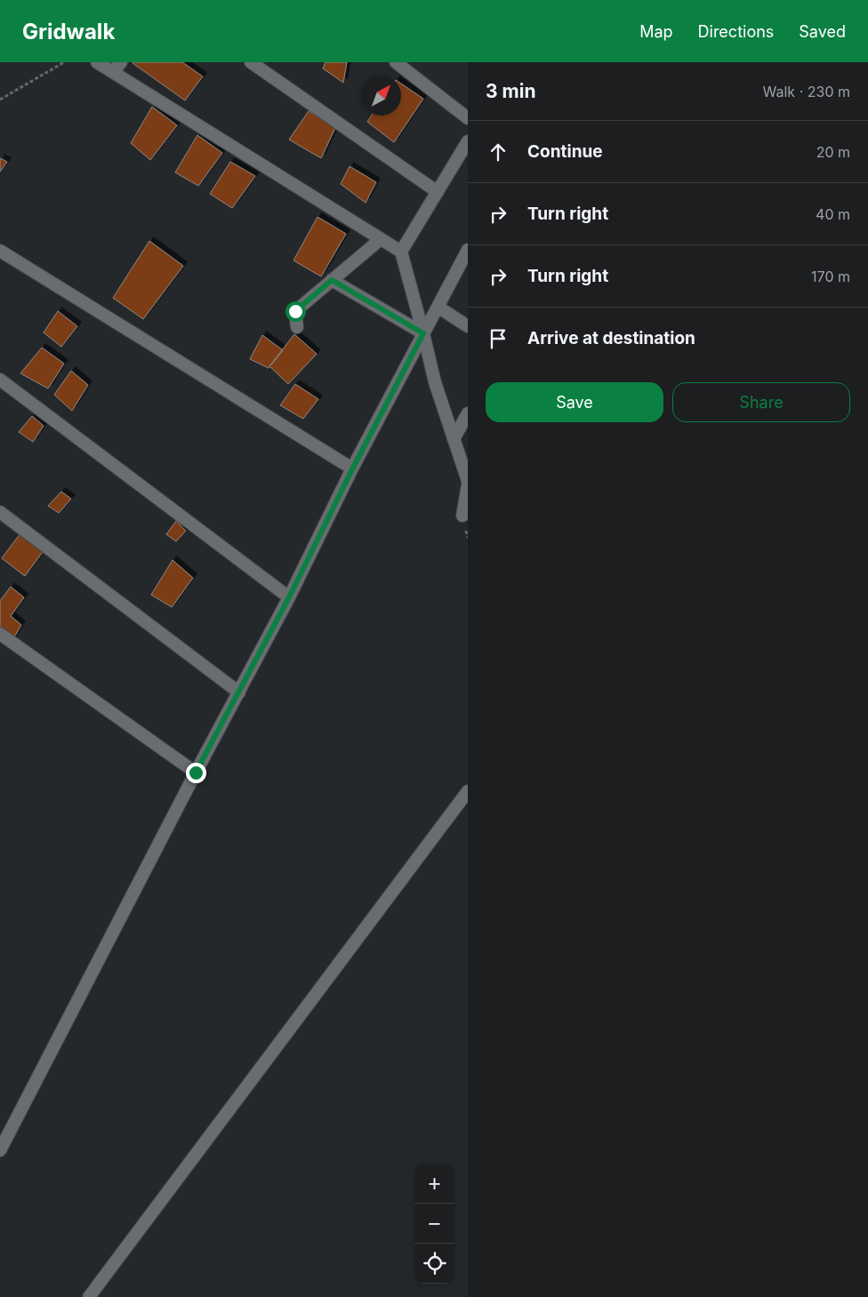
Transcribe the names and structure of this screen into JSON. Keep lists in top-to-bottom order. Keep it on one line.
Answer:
{"north":"top right","page":{"header":"Gridwalk","nav":["Map","Directions","Saved"],"heading":["3 min","Walk · 230 m"],"list":[["Continue","20 m"],["Turn right","40 m"],["Turn right","170 m"],"Arrive at destination"],"buttons":["Save","Share"],"map_buttons":["+","−"]}}
